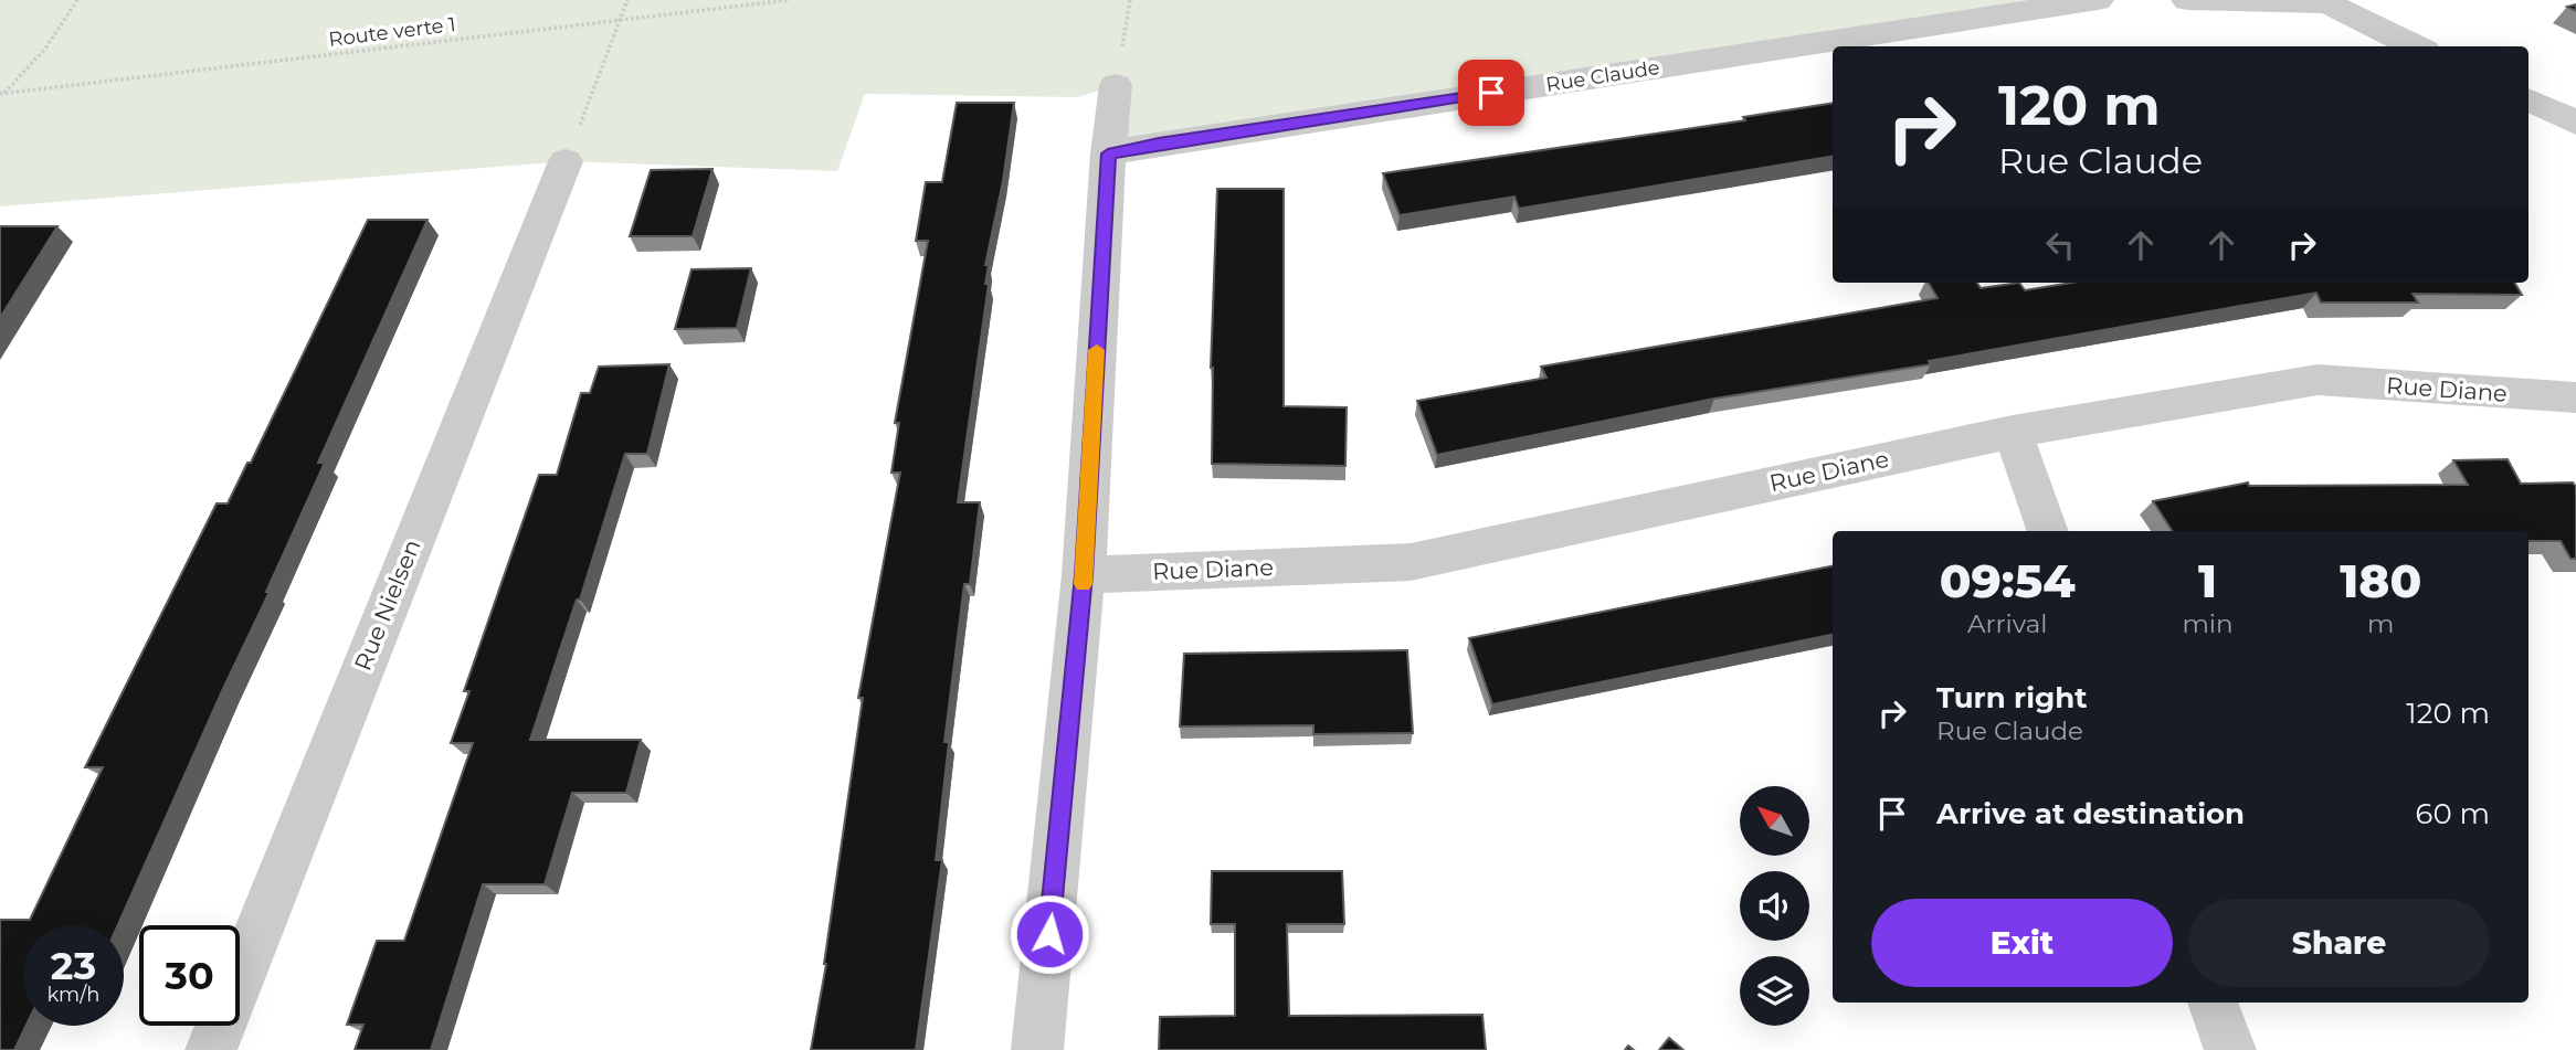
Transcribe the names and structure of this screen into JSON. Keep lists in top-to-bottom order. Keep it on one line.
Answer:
{"streets":{"street":["Rue Claude","Rue Diane","Rue Nielsen"],"path":["Route verte 1"]},"north":"top left","page":{"turn":["120 m","Rue Claude"],"eta":["09:54","Arrival","1","min","180","m"],"list":[{"name":"Turn right","note":"Rue Claude","value":"120 m"},{"name":"Arrive at destination","value":"60 m"}],"buttons":["Exit","Share"],"speed":"23 km/h","limit":"30"}}
